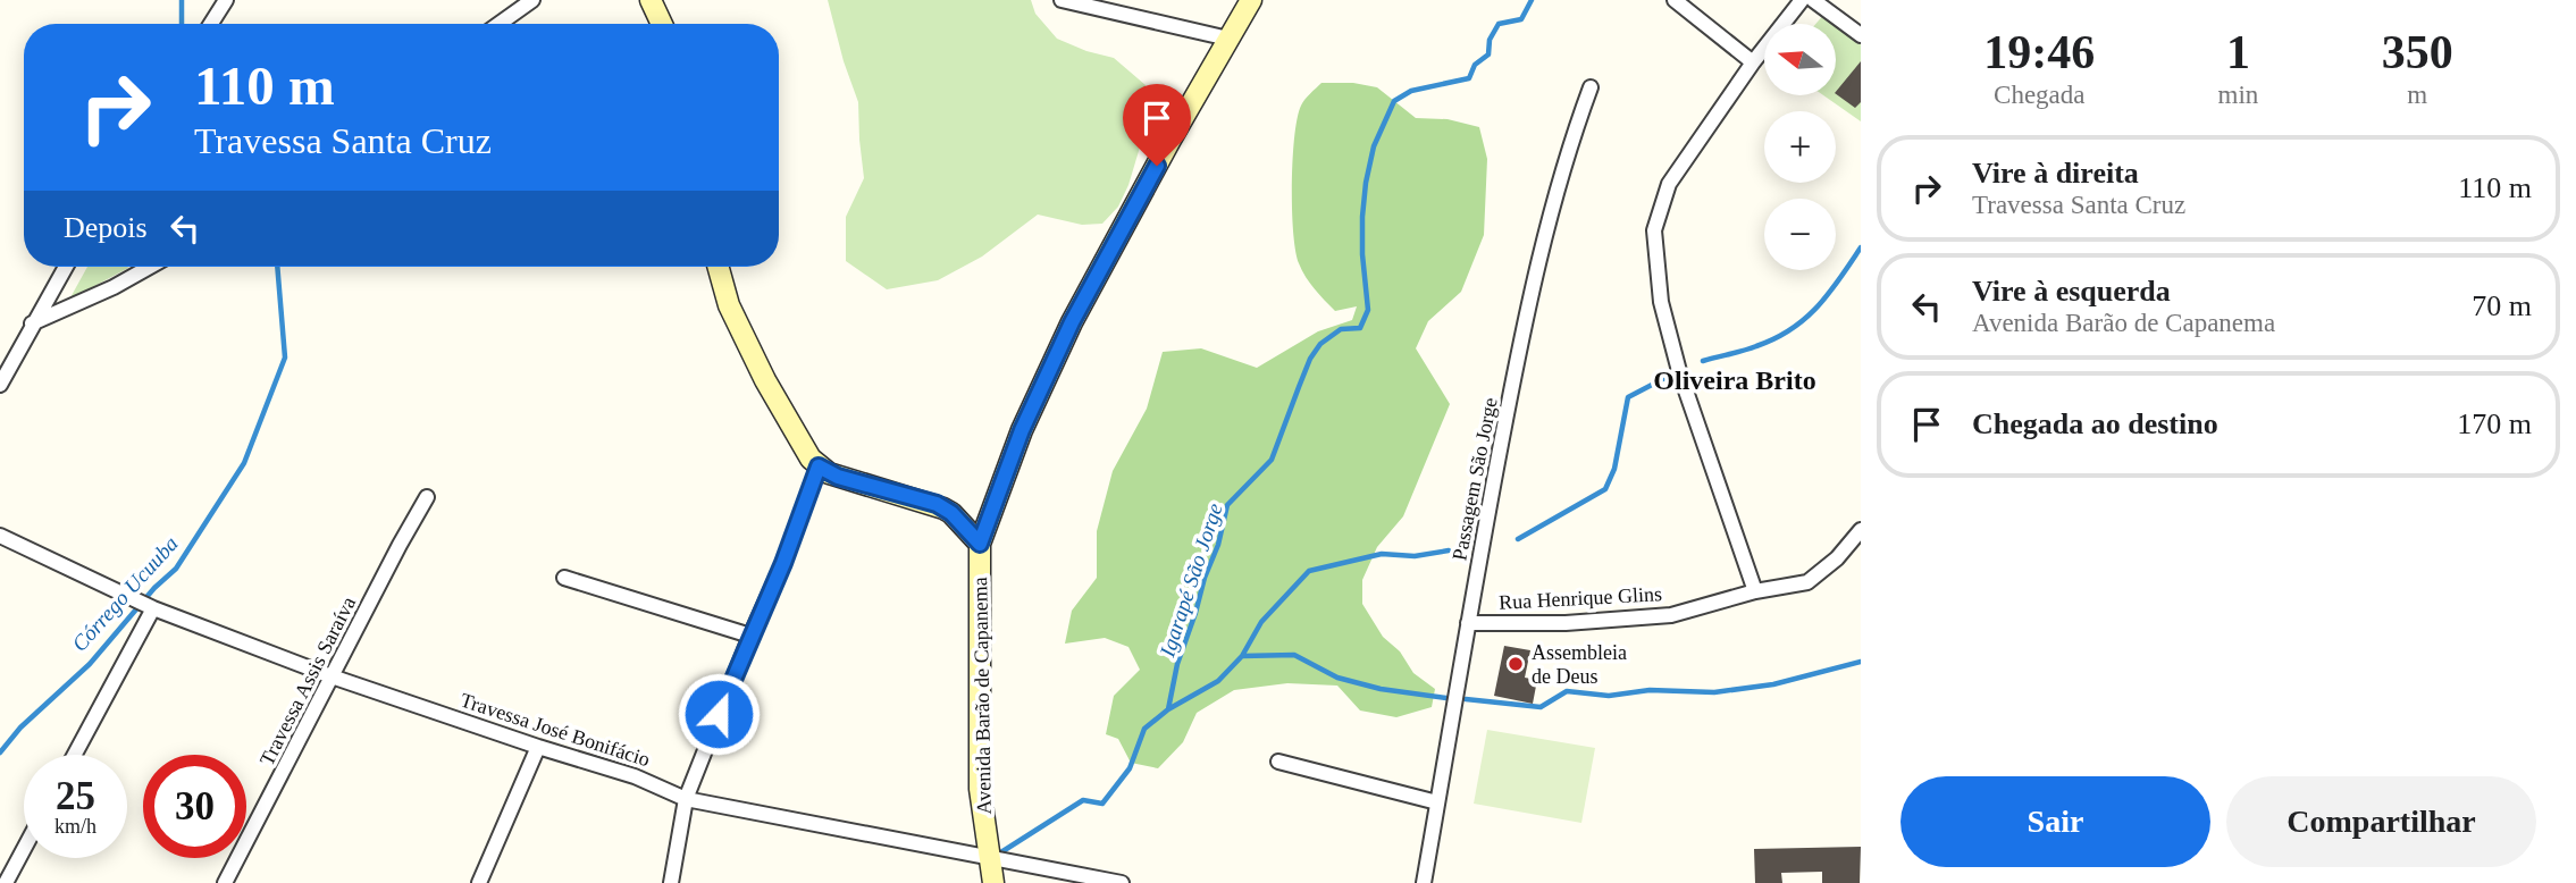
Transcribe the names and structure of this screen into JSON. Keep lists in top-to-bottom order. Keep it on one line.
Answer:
{"streets":{"street":["Passagem São Jorge","Rua Henrique Glins","Travessa Assis Saraíva","Avenida Barão de Capanema","Travessa José Bonifácio"]},"crossings":[["Passagem São Jorge","Rua Henrique Glins"],["Travessa Assis Saraíva","Travessa José Bonifácio"],["Avenida Barão de Capanema","Travessa José Bonifácio"]],"districts":["Oliveira Brito"],"water":["Igarapé São Jorge","Córrego Ucuuba"],"places":["Assembleia de Deus"],"north":"left","page":{"eta":["19:46","Chegada","1","min","350","m"],"map_buttons":["+","−"],"turn":["110 m","Travessa Santa Cruz"],"list":[{"name":"Vire à direita","note":"Travessa Santa Cruz","value":"110 m"},{"name":"Vire à esquerda","note":"Avenida Barão de Capanema","value":"70 m"},{"name":"Chegada ao destino","value":"170 m"}],"then":"Depois","speed":"25 km/h","limit":"30","buttons":["Sair","Compartilhar"]}}
